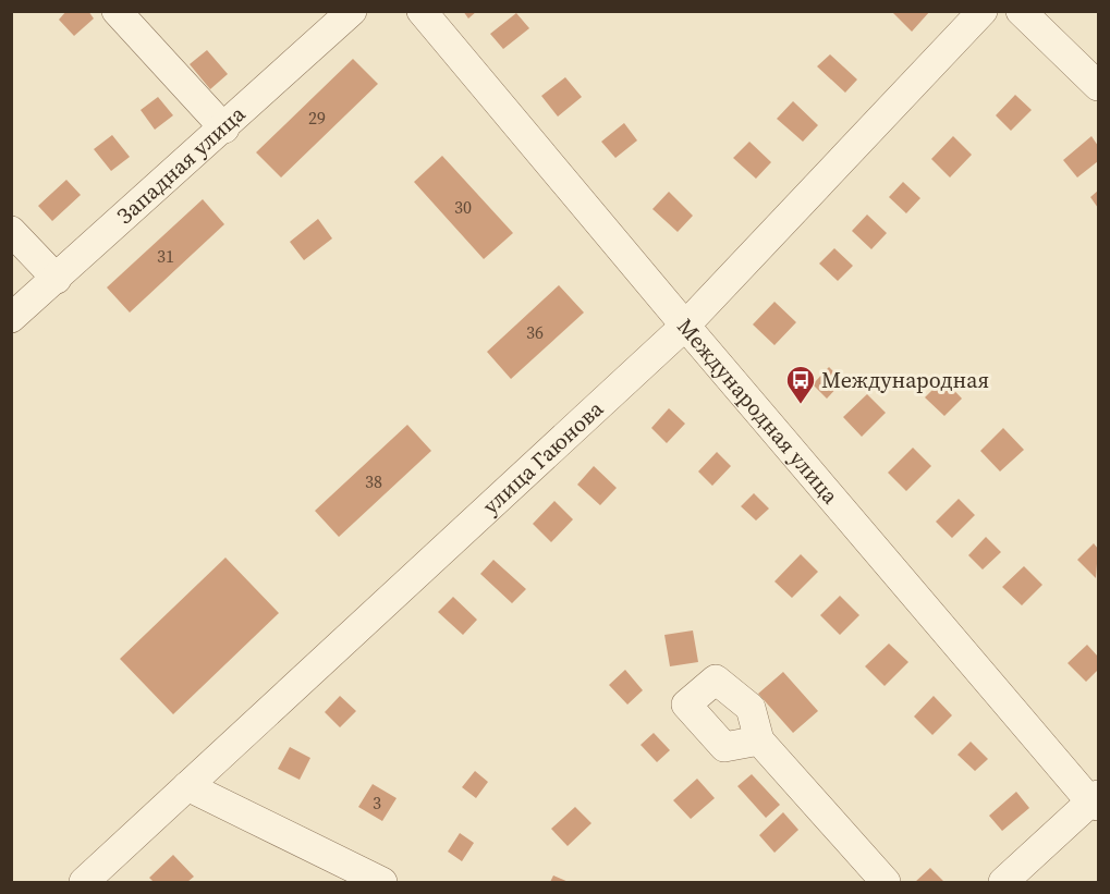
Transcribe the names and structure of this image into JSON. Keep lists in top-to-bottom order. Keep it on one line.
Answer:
{"streets":{"street":["Западная улица","Международная улица","улица Гаюнова"]},"crossings":[["Международная улица","улица Гаюнова"]],"places":{"bus stop":["Международная"]},"house_numbers":["29","30","31","36","38","3"]}
